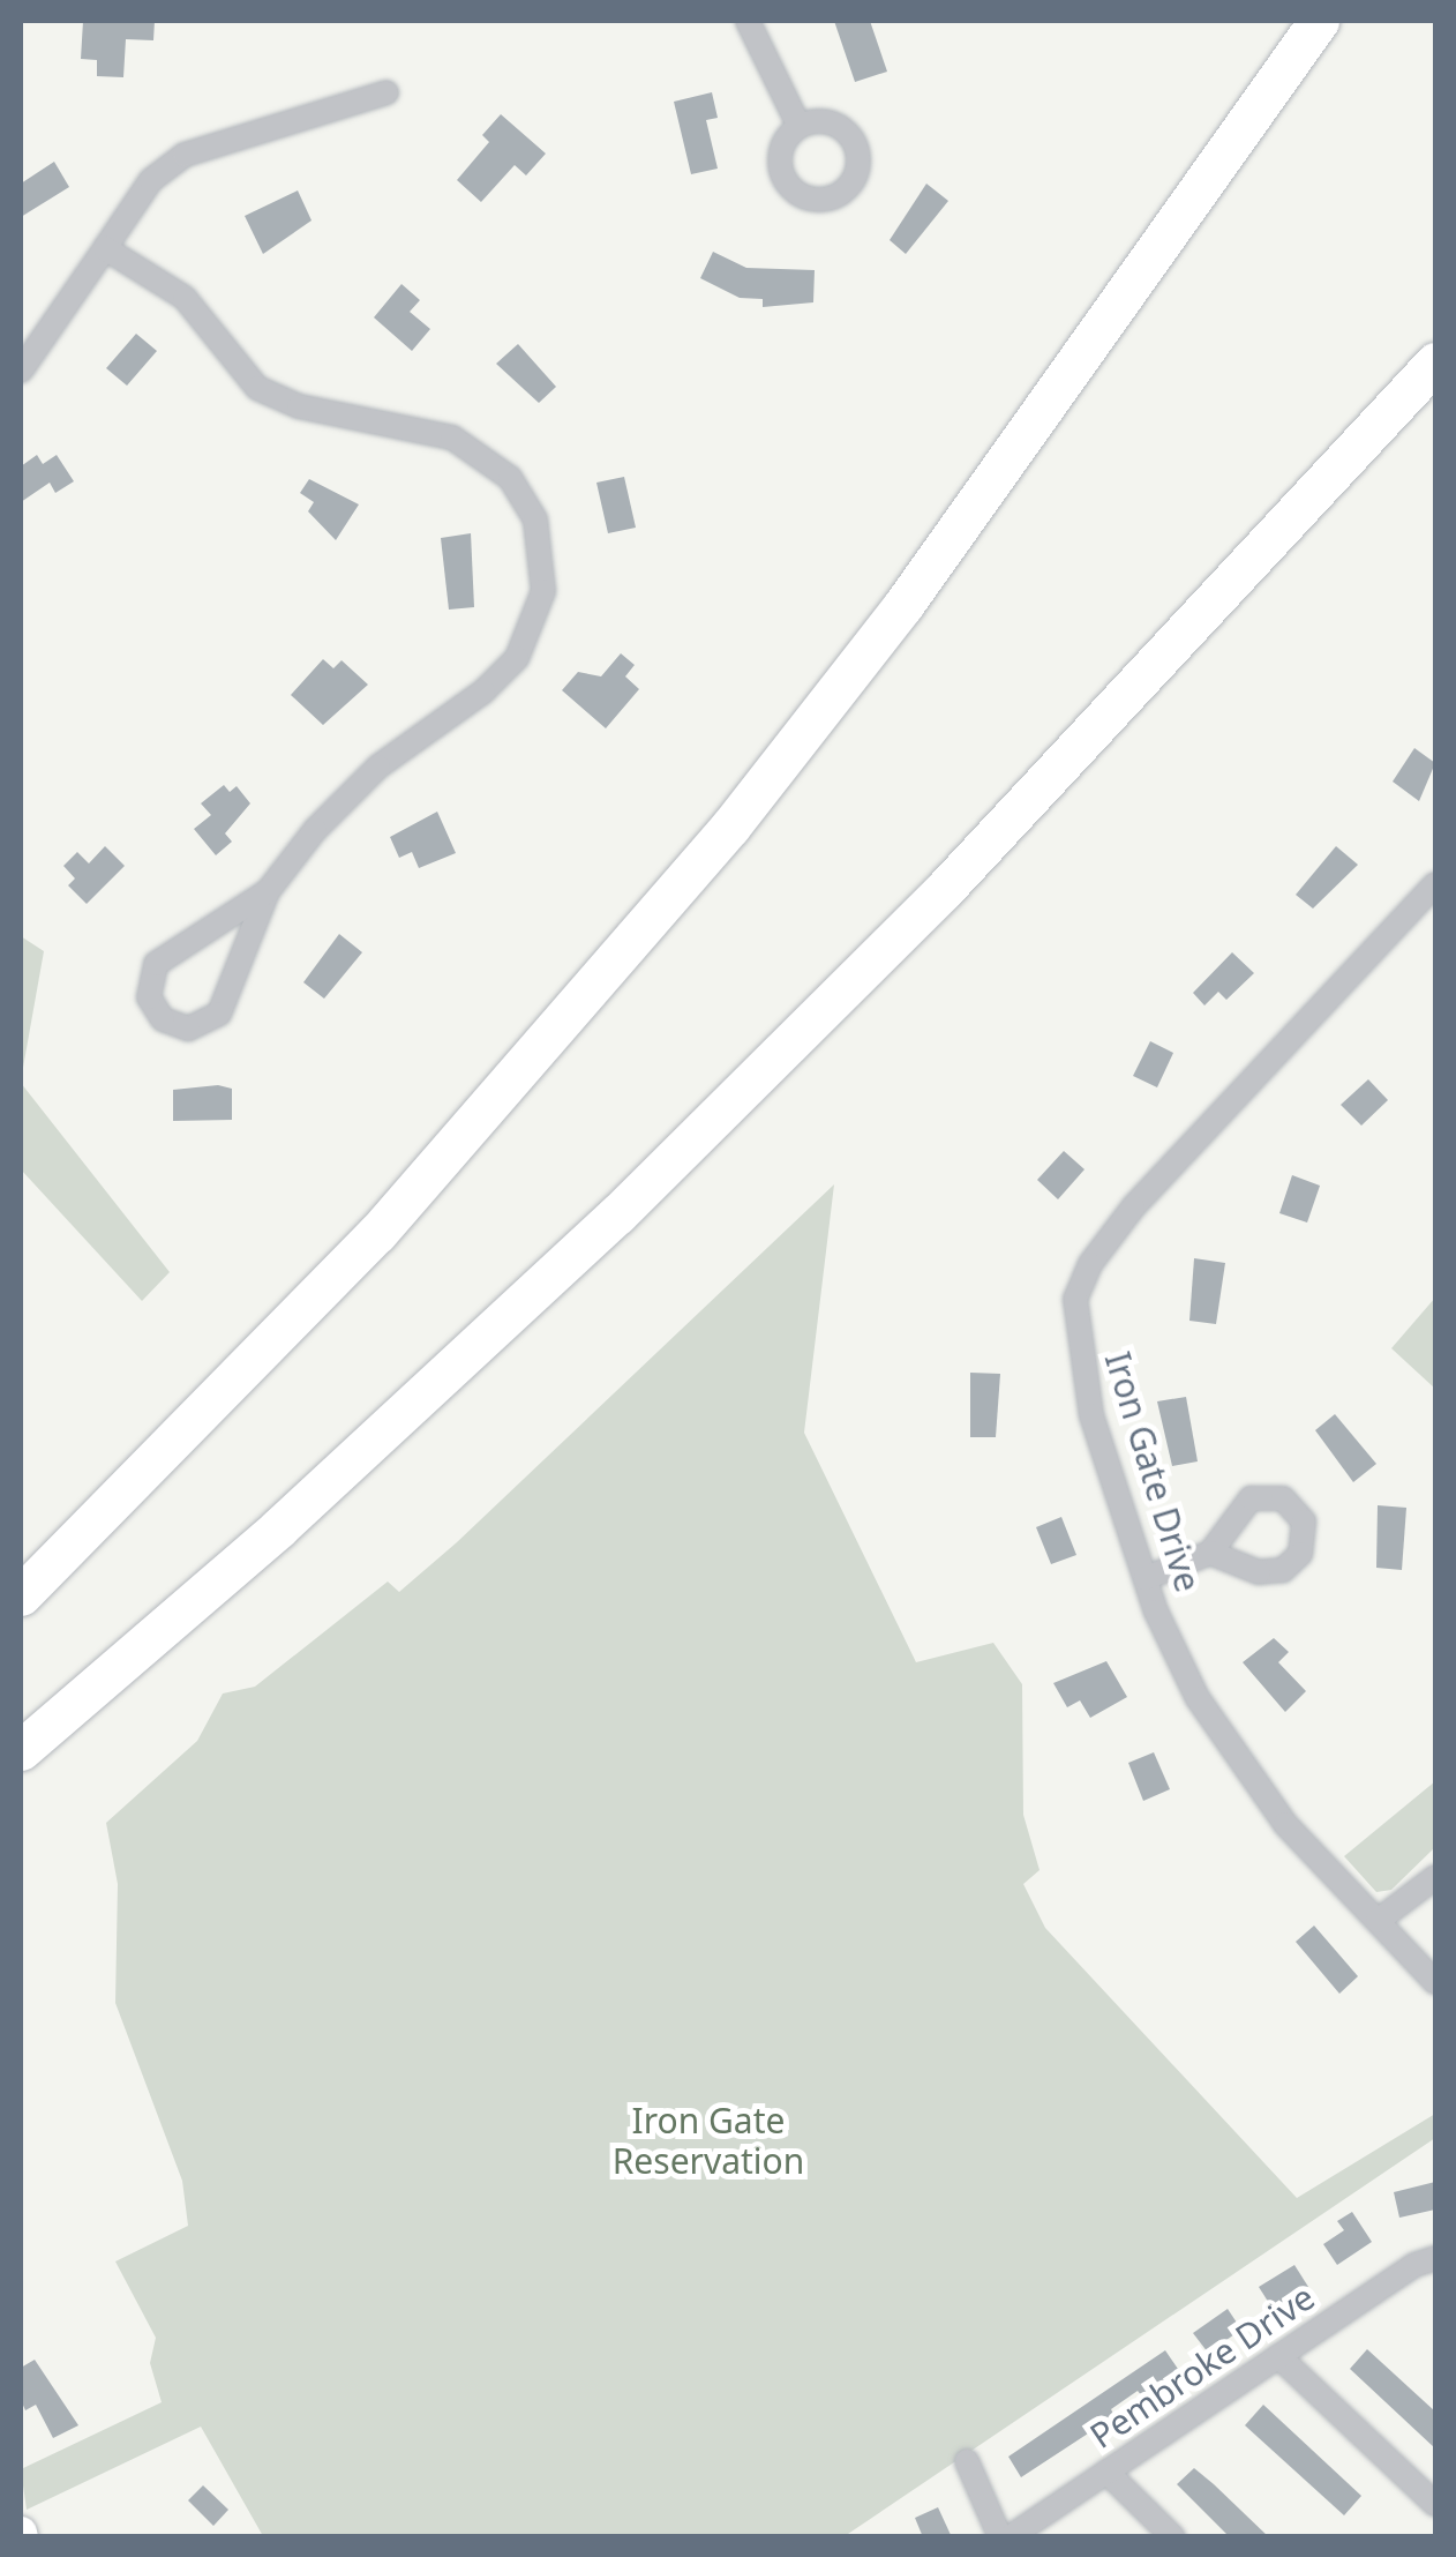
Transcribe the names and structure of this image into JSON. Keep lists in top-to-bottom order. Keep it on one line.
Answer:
{"streets":{"street":["Iron Gate Drive","Pembroke Drive"]},"parks":["Iron Gate Reservation"]}
